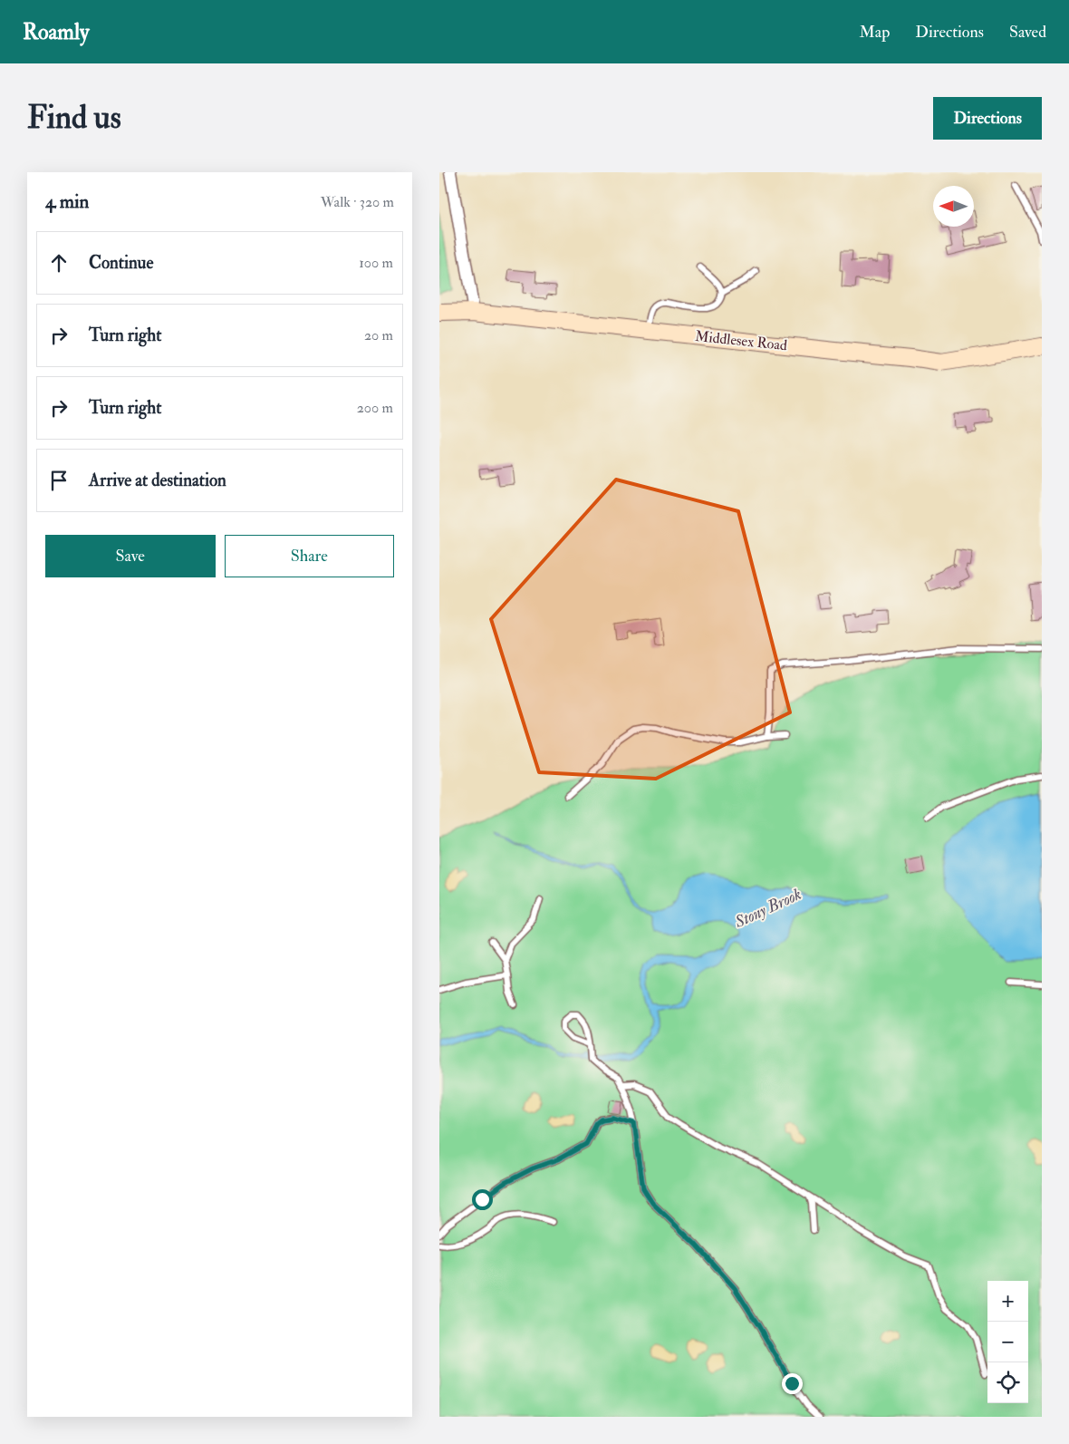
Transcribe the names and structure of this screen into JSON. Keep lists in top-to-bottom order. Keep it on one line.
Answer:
{"streets":{"main road":["Middlesex Road"]},"water":["Stony Brook"],"north":"left","page":{"header":"Roamly","nav":["Map","Directions","Saved"],"buttons":["Directions",["Save","Share"]],"title":"Find us","heading":["4 min","Walk · 320 m"],"list":[["Continue","100 m"],["Turn right","20 m"],["Turn right","200 m"],"Arrive at destination"],"map_buttons":["+","−"]}}
